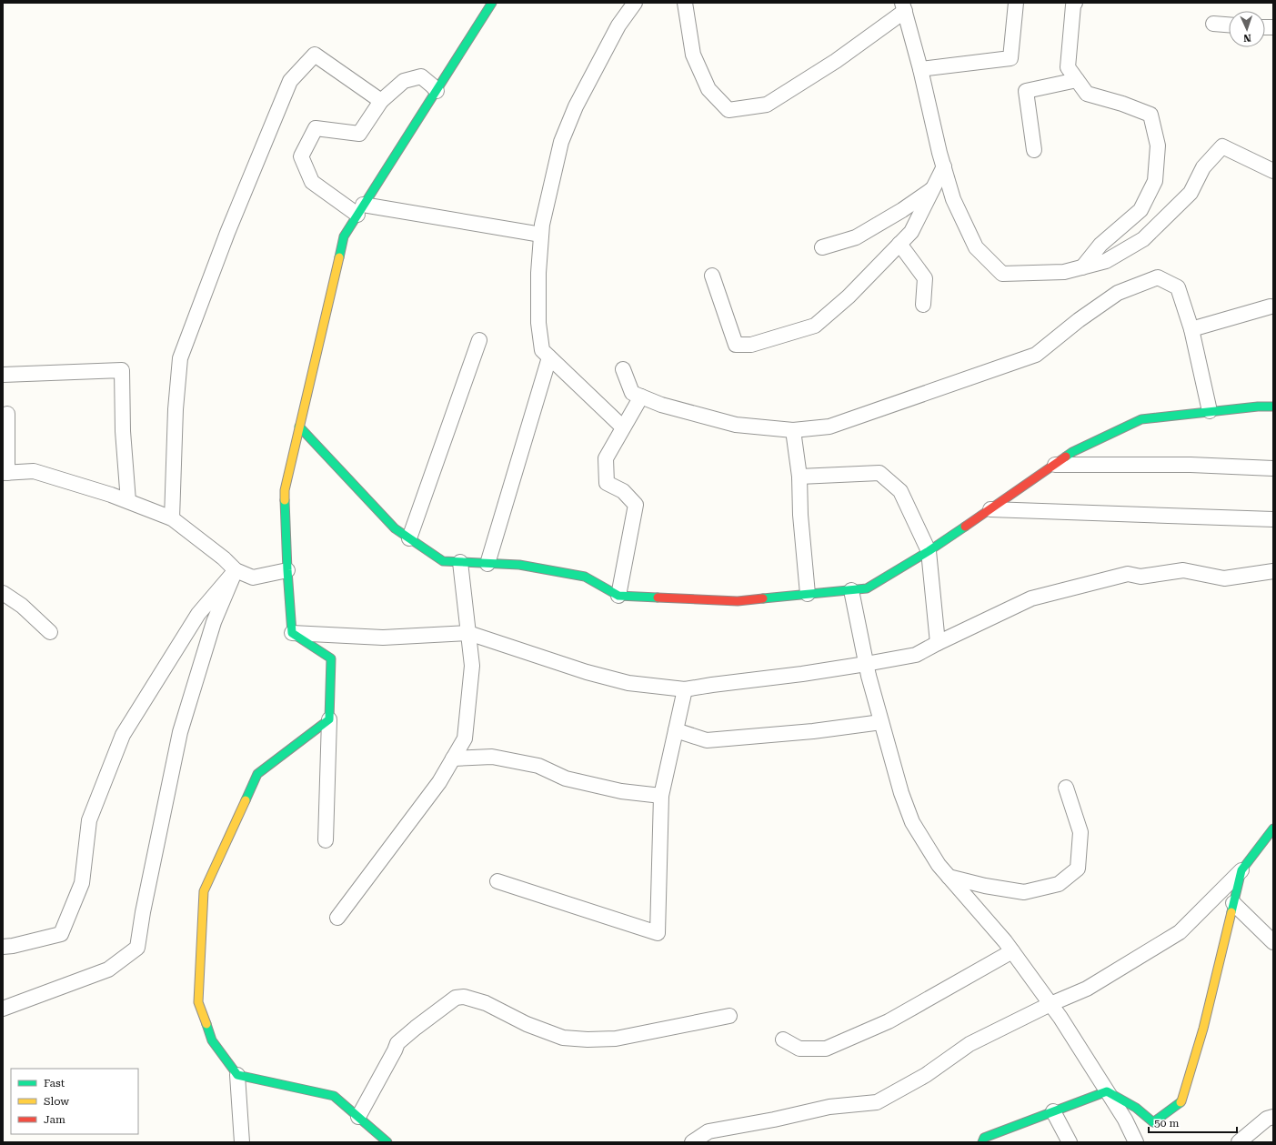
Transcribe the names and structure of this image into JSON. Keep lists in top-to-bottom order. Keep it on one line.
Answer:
{"legend":["Fast","Slow","Jam"],"scale_bar":"50 m","north":"bottom"}
